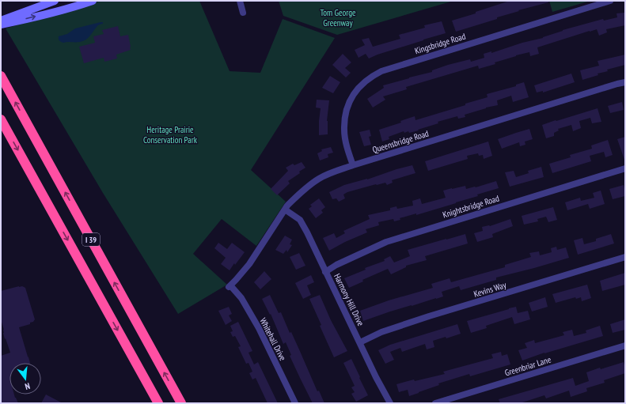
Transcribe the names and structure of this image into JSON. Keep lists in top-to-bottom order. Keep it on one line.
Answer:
{"streets":{"highway":["I 39"],"street":["Kingsbridge Road","Queensbridge Road","Knightsbridge Road","Kevins Way","Harmony Hill Drive","Whitehall Drive","Greenbriar Lane"]},"crossings":[["Kingsbridge Road","Queensbridge Road"],["Queensbridge Road","Harmony Hill Drive"],["Queensbridge Road","Whitehall Drive"],["Knightsbridge Road","Harmony Hill Drive"],["Kevins Way","Harmony Hill Drive"]],"parks":["Tom George Greenway","Heritage Prairie Conservation Park"],"north":"bottom"}
